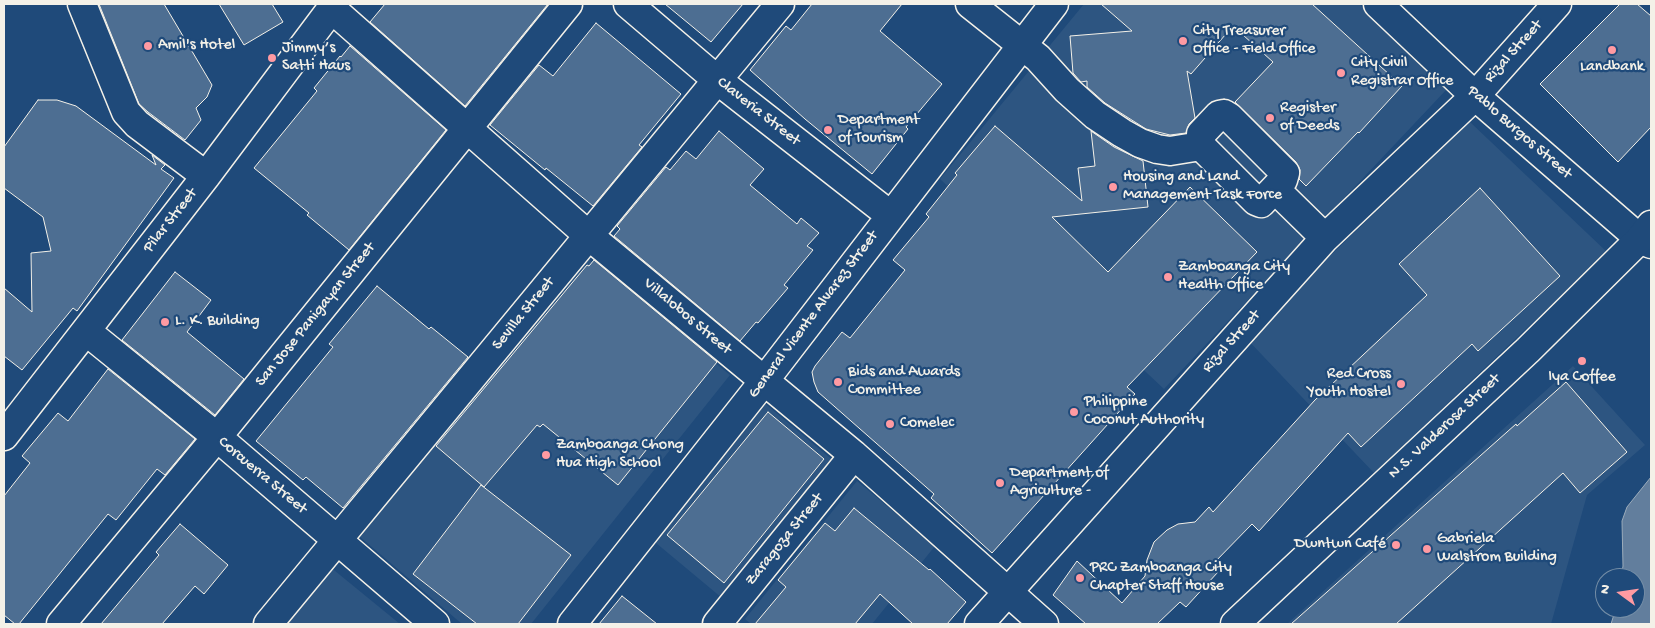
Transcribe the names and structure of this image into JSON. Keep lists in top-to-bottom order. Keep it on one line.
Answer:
{"streets":{"street":["Rizal Street","Claveria Street","Pablo Burgos Street","Pilar Street","Sevilla Street","San Jose Panigayan Street","General Vicente Alvarez Street","Villalobos Street","N.S. Valderosa Street","Corcuerra Street","Zaragoza Street"]},"crossings":[["Rizal Street","Pablo Burgos Street"],["Rizal Street","Villalobos Street"],["Claveria Street","Sevilla Street"],["Claveria Street","General Vicente Alvarez Street"],["Pablo Burgos Street","N.S. Valderosa Street"],["Pilar Street","Villalobos Street"],["Pilar Street","Corcuerra Street"],["Sevilla Street","Villalobos Street"],["Sevilla Street","Corcuerra Street"],["San Jose Panigayan Street","Villalobos Street"],["San Jose Panigayan Street","Corcuerra Street"],["General Vicente Alvarez Street","Villalobos Street"],["Villalobos Street","Zaragoza Street"]],"places":["City Treasurer Office - Field Office","Amil's Hotel","Landbank","Jimmy’s Satti Haus","City Civil Registrar Office","Register of Deeds","Department of Tourism","Housing and Land Management Task Force","Zamboanga City Health Office","L. K. Building","Iya Coffee","Bids and Awards Committee","Red Cross Youth Hostel","Philippine Coconut Authority","Comelec","Zamboanga Chong Hua High School","Department of Agriculture -","Dwntwn Café","Gabriela Walstrom Building","PRC Zamboanga City Chapter Staff House"],"north":"left"}
